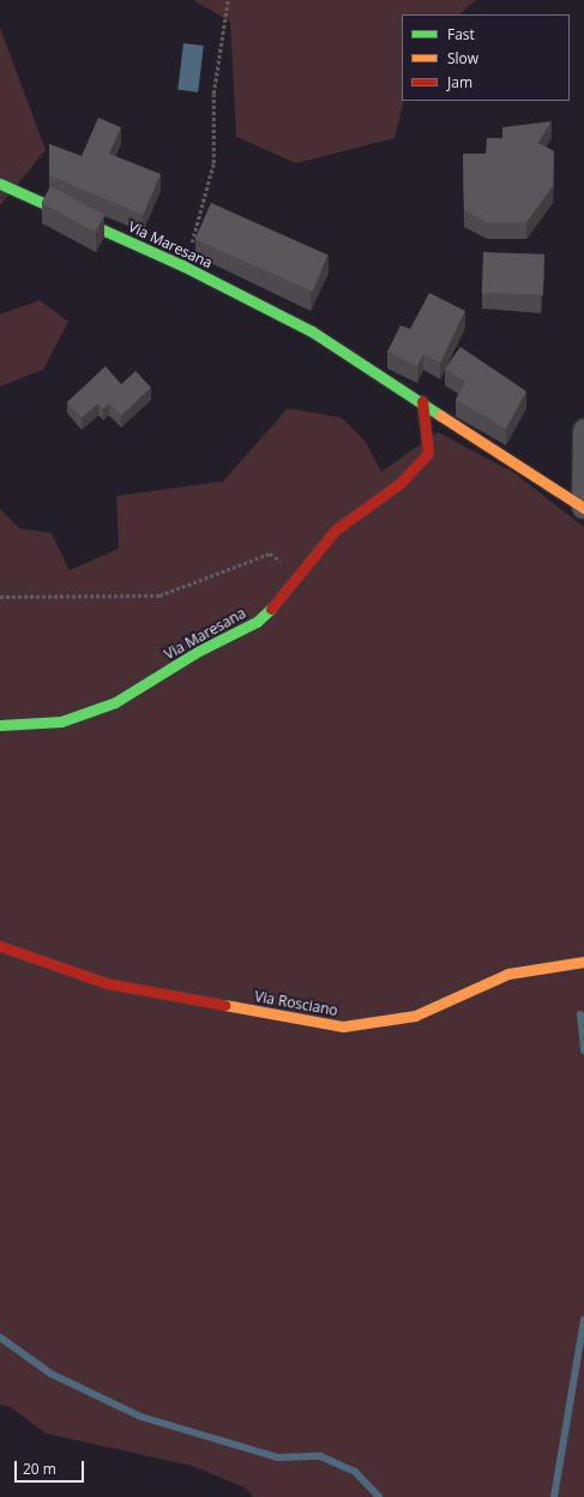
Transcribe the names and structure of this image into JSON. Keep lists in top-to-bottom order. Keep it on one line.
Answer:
{"streets":{"street":["Via Maresana","Via Rosciano"]},"legend":["Fast","Slow","Jam"],"scale_bar":"20 m"}
